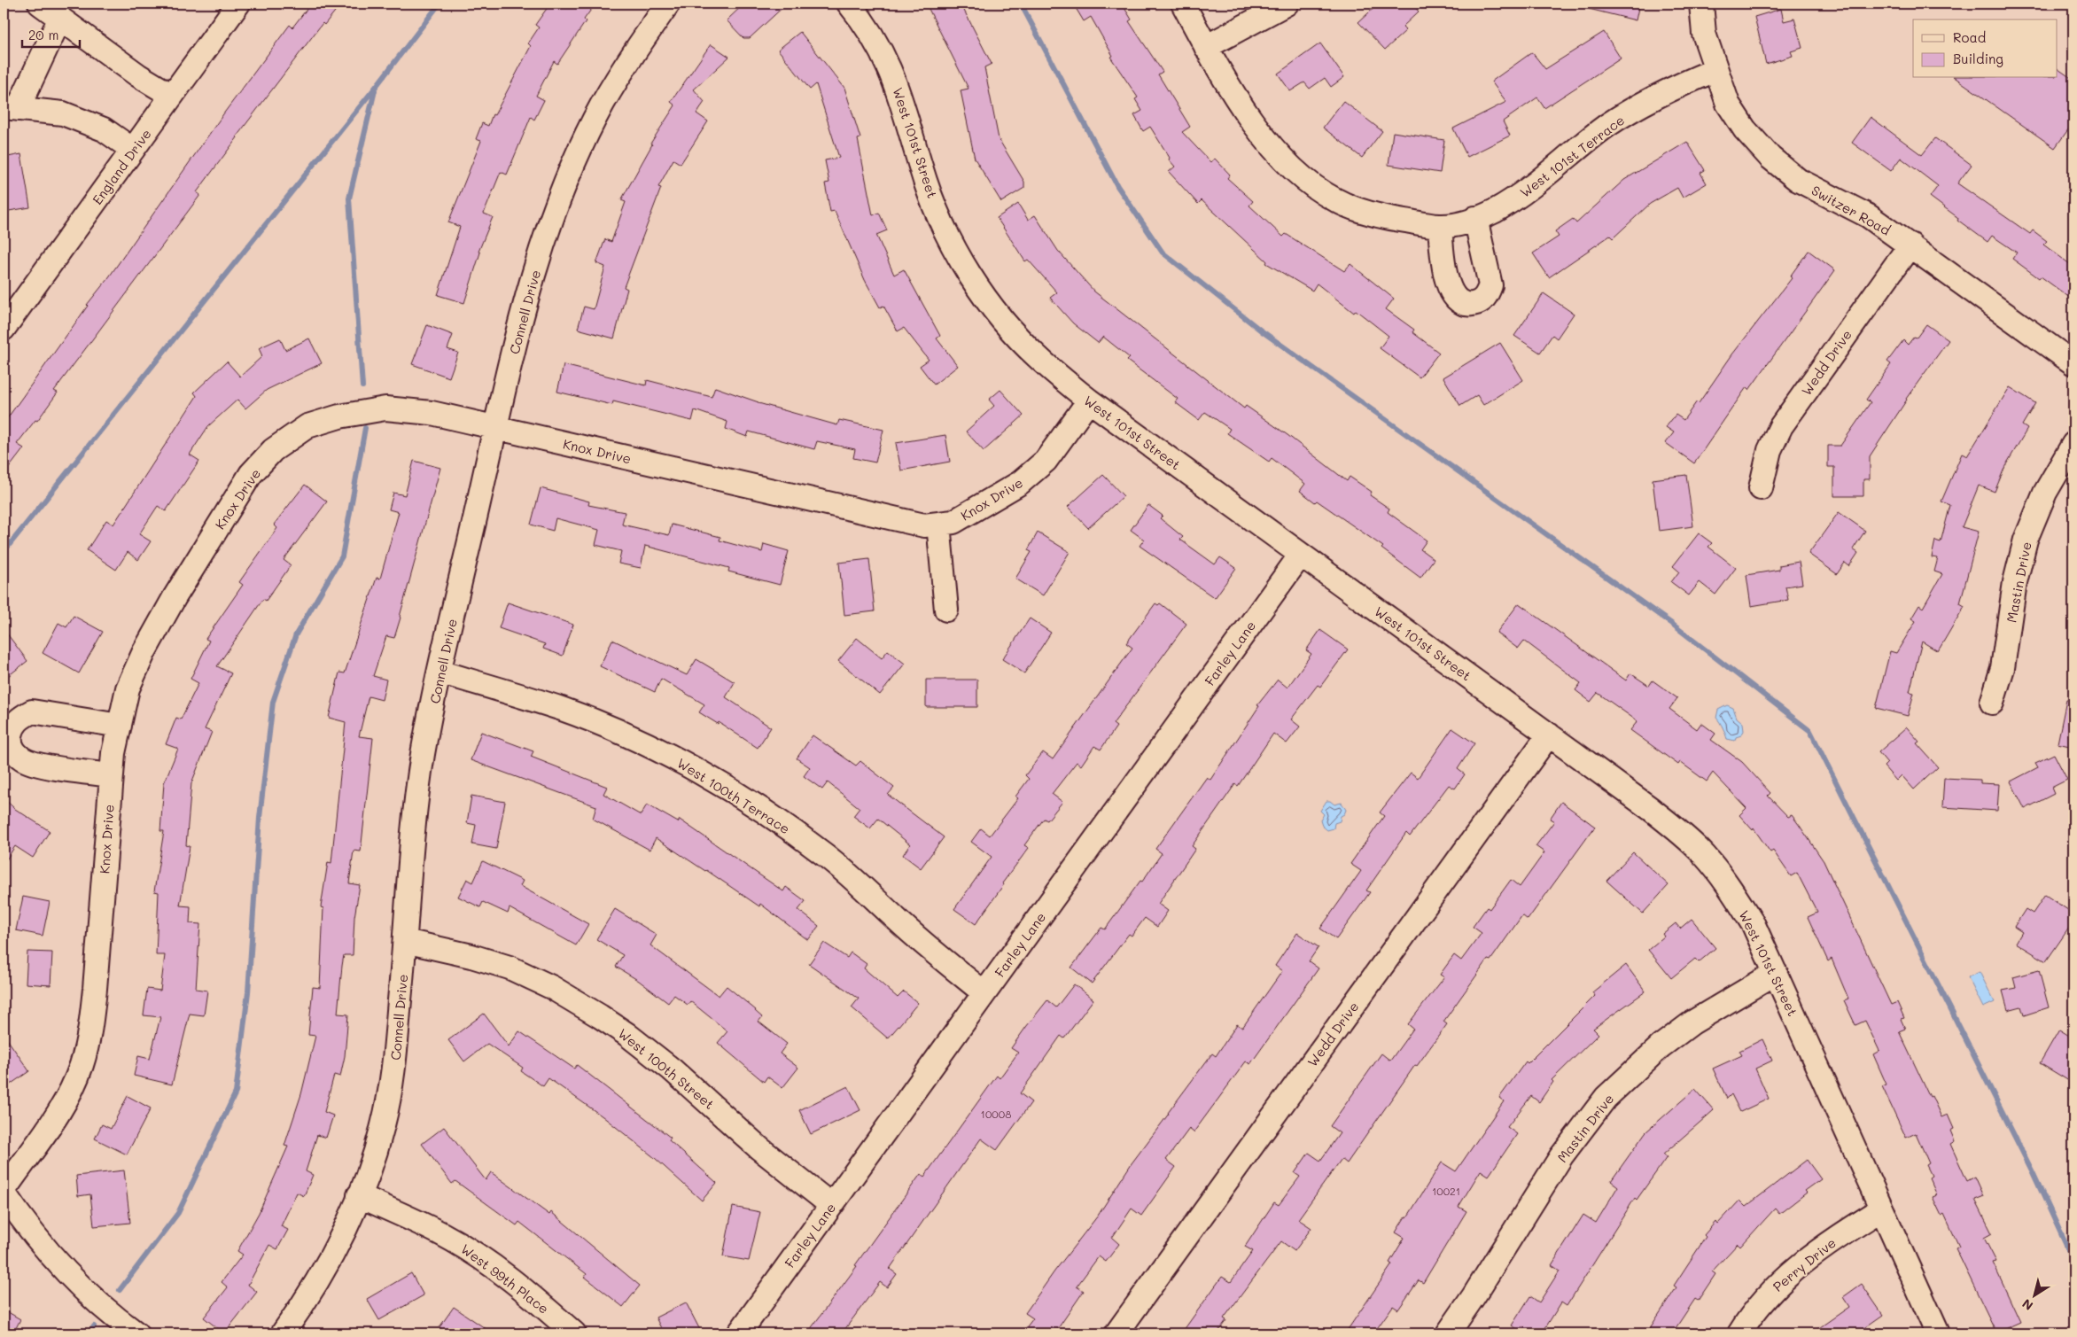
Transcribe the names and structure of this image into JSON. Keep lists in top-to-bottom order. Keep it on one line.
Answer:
{"streets":{"street":["West 101st Street","West 101st Terrace","England Drive","Switzer Road","Connell Drive","Wedd Drive","Knox Drive","Mastin Drive","Farley Lane","West 100th Terrace","West 100th Street","Perry Drive","West 99th Place"]},"crossings":[["West 101st Street","Wedd Drive"],["West 101st Street","Knox Drive"],["West 101st Street","Mastin Drive"],["West 101st Street","Farley Lane"],["West 101st Street","Perry Drive"],["West 101st Terrace","Switzer Road"],["Switzer Road","Wedd Drive"],["Connell Drive","Knox Drive"],["Connell Drive","West 100th Terrace"],["Connell Drive","West 100th Street"],["Connell Drive","West 99th Place"],["Farley Lane","West 100th Terrace"],["Farley Lane","West 100th Street"]],"house_numbers":["10008","10021"],"legend":["Road","Building"],"scale_bar":"20 m","north":"bottom left"}
